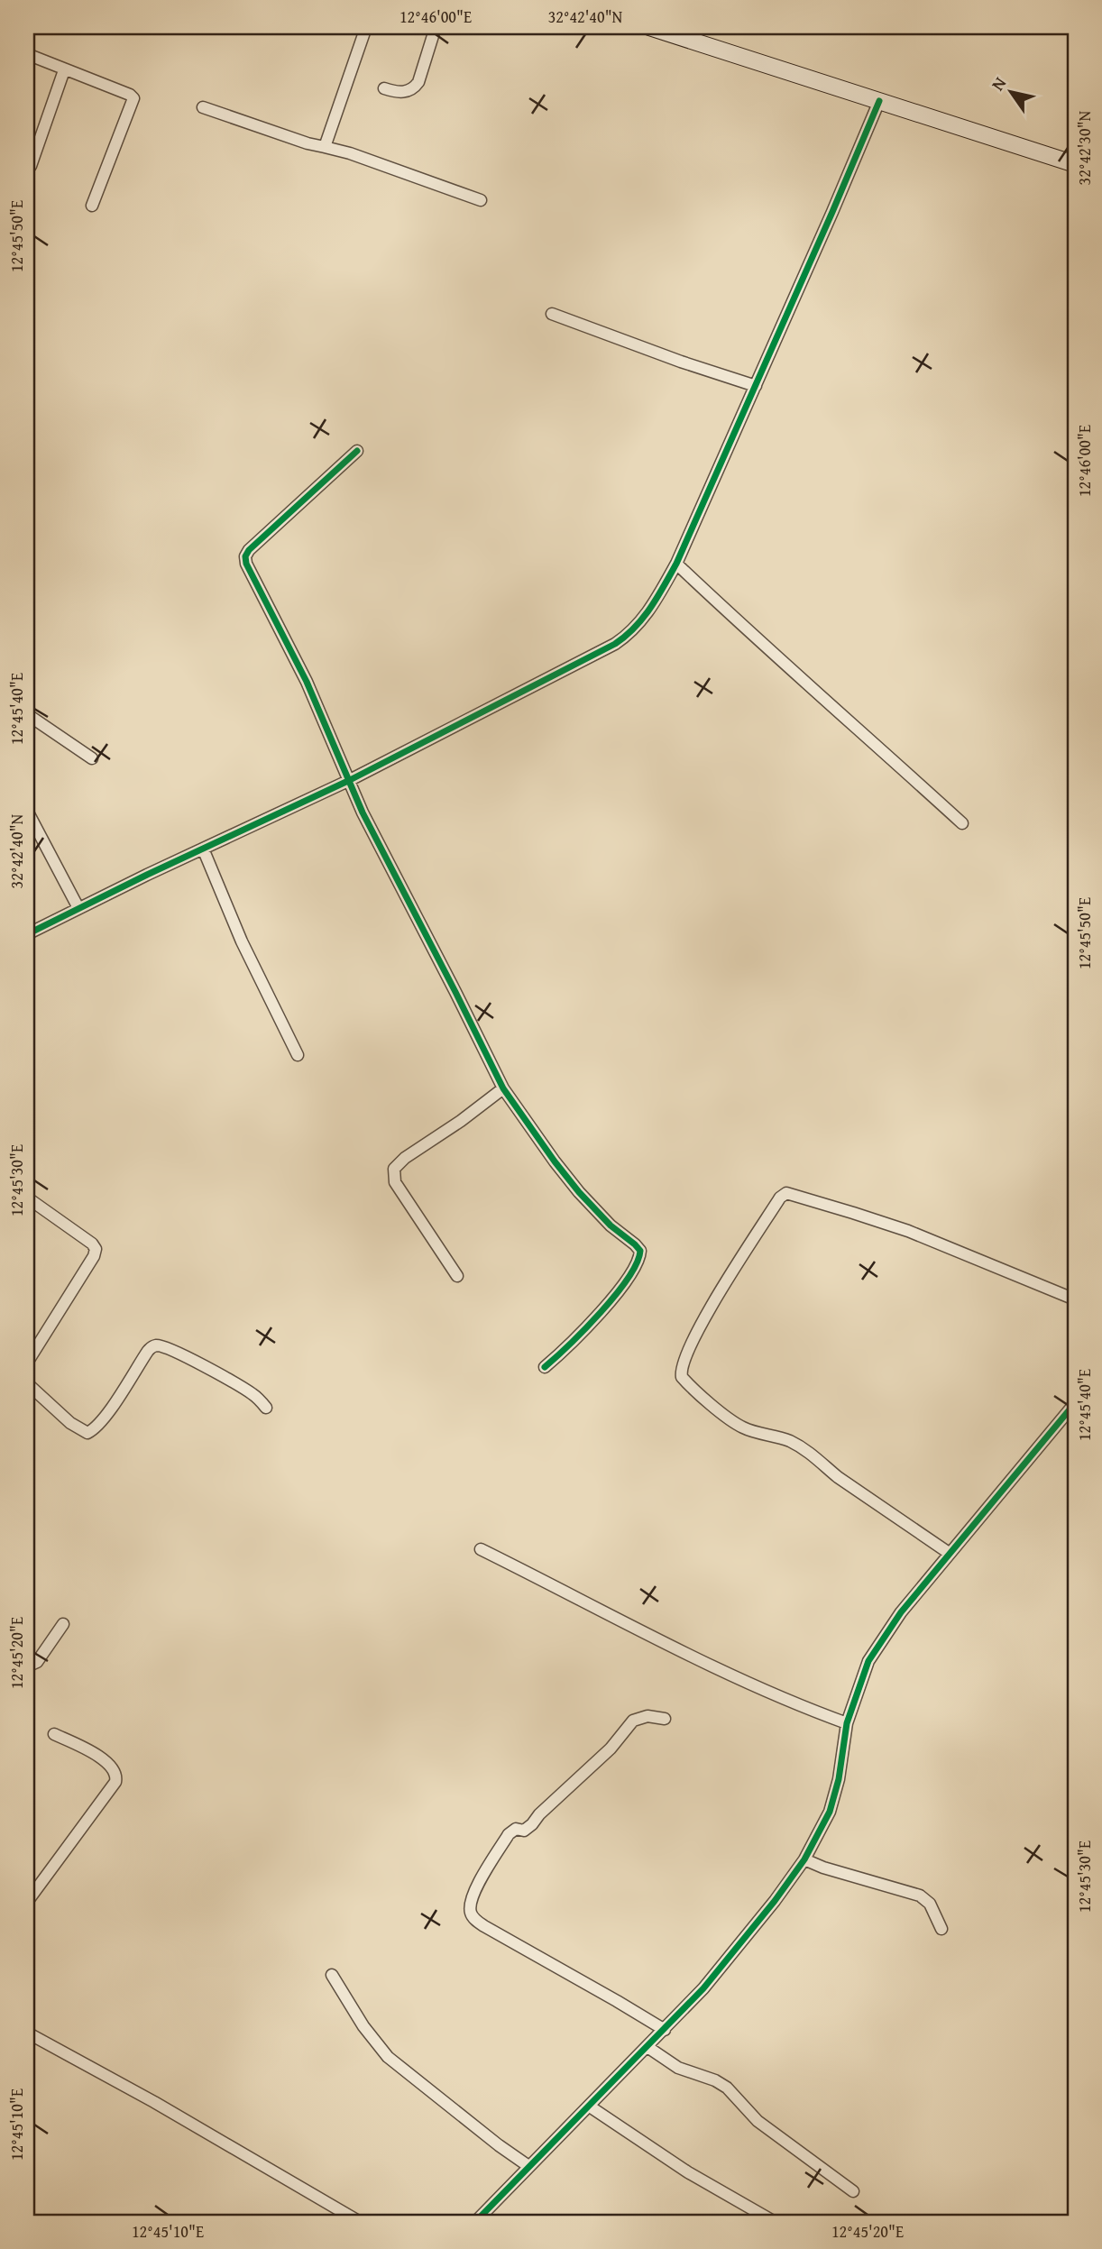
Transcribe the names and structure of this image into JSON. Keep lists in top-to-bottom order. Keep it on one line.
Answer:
{"north":"top left","coordinates":["12°46'00\"E","32°42'40\"N","32°42'30\"N","12°45'50\"E","12°45'40\"E","12°45'30\"E","12°45'20\"E","12°45'10\"E"]}
